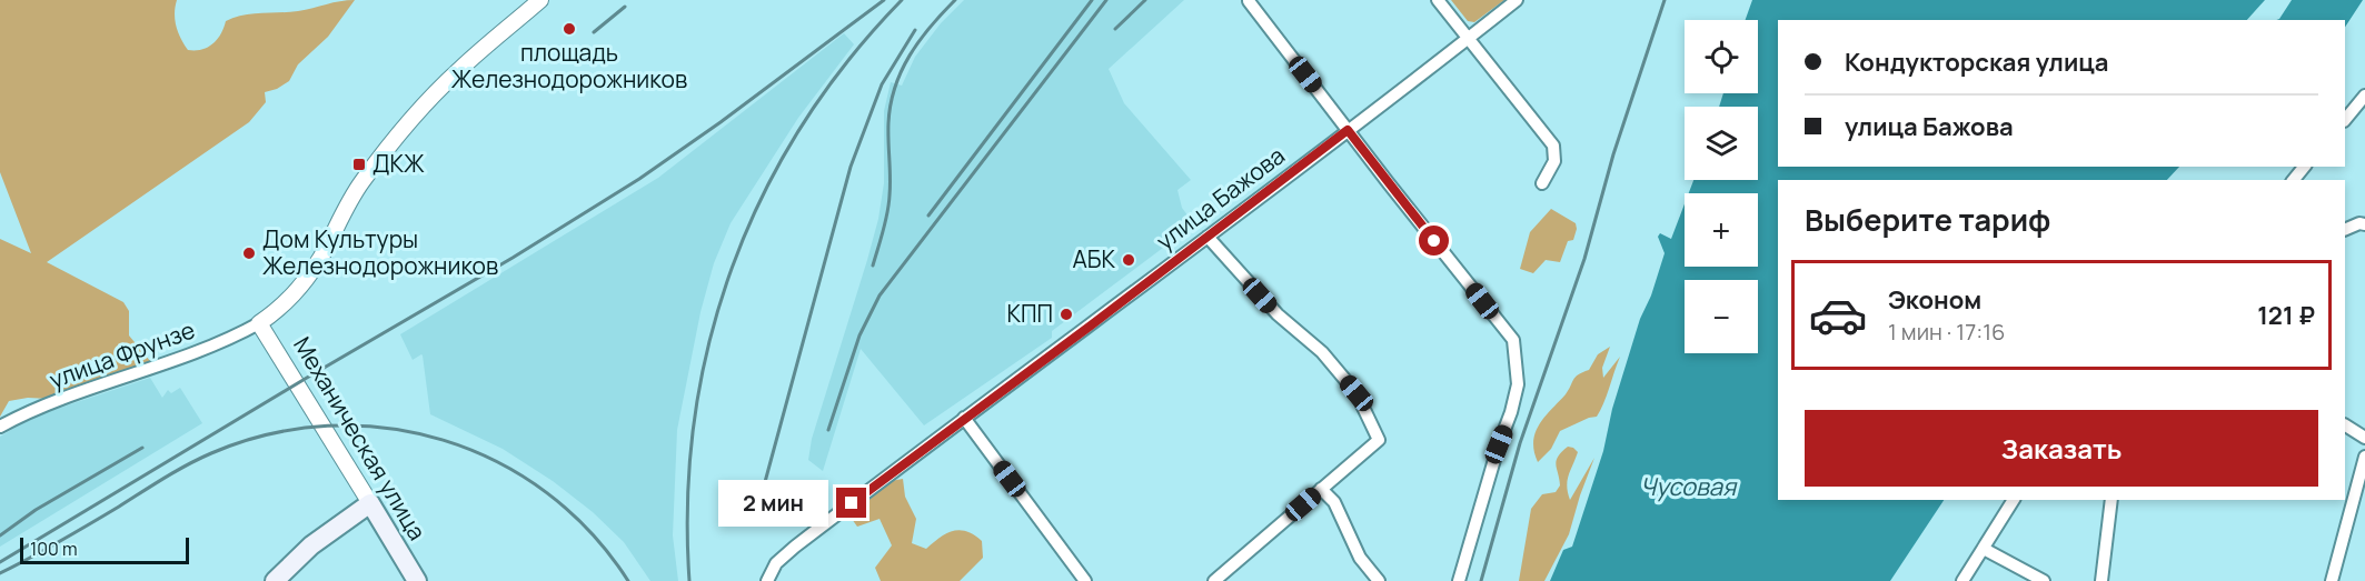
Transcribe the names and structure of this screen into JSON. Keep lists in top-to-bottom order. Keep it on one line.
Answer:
{"streets":{"main road":["Механическая улица"],"street":["улица Бажова","улица Фрунзе"]},"crossings":[["улица Фрунзе","Механическая улица"]],"water":["Чусовая"],"places":{"other":["площадь Железнодорожников","Дом Культуры Железнодорожников","АБК","КПП"],"transit":["ДКЖ"]},"scale_bar":"100 m","page":{"map_buttons":["+","−"],"banner":["Кондукторская улица","улица Бажова"],"heading":"Выберите тариф","list":[{"name":"Эконом","note":"1 мин · 17:16","value":"121 ₽"}],"buttons":"Заказать","bubble":"2 мин","scale":"100 m"}}
